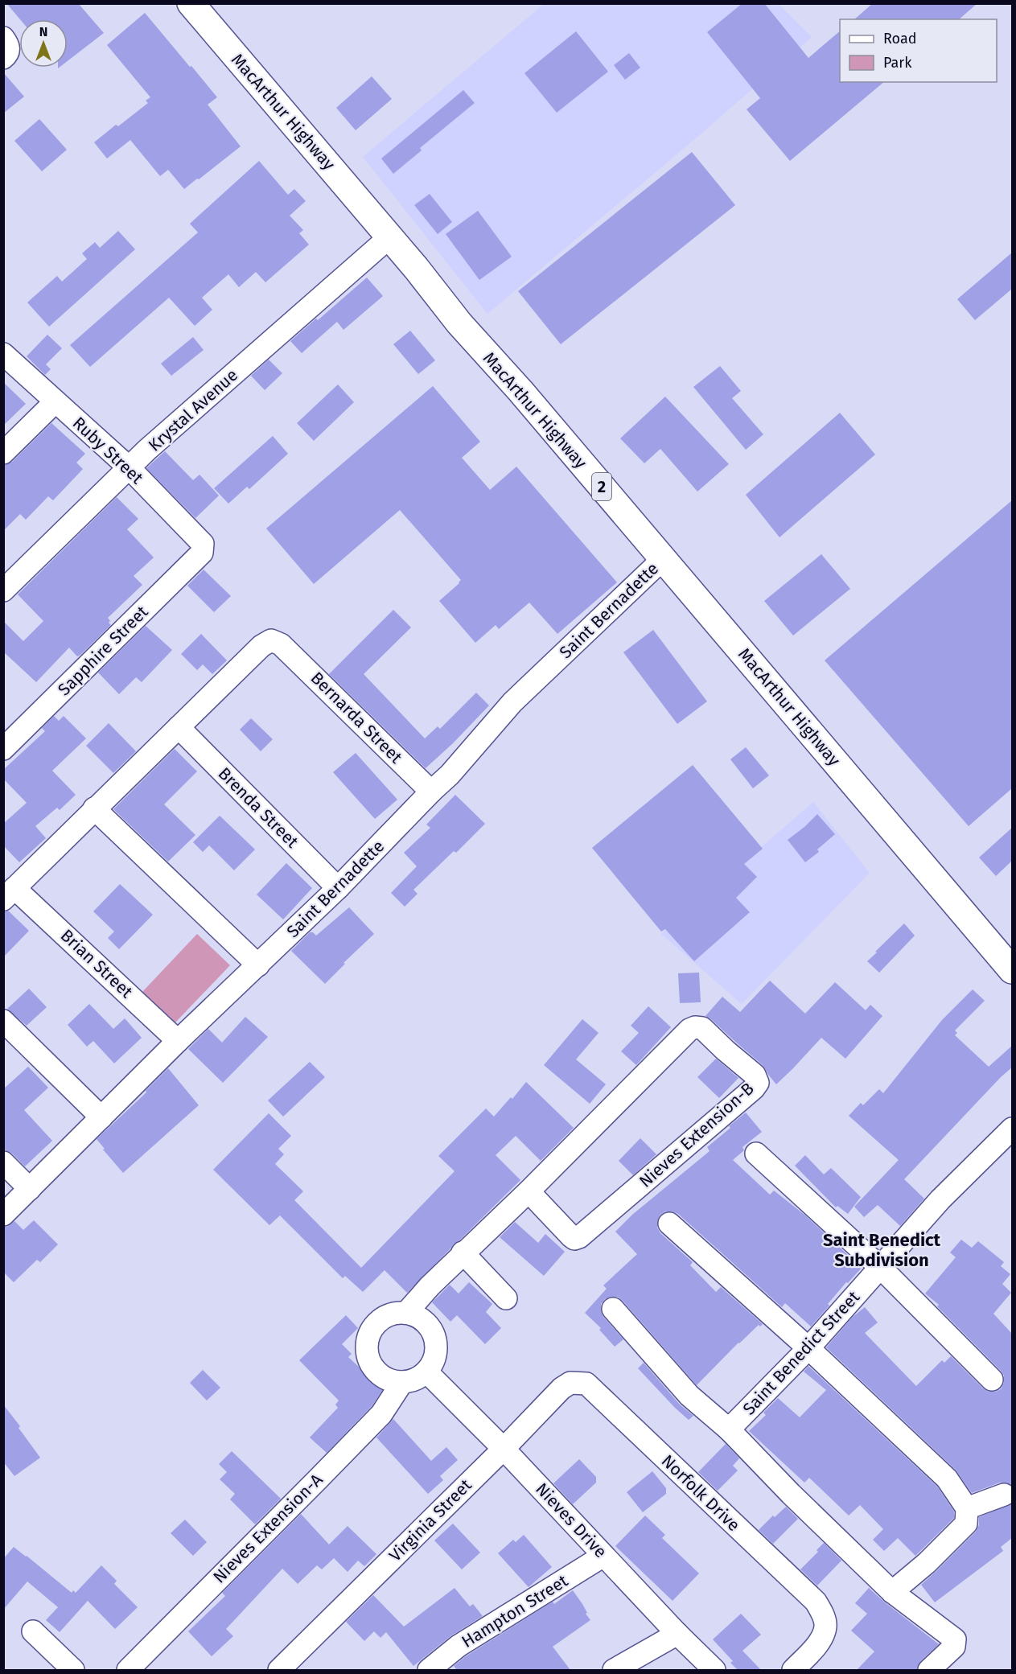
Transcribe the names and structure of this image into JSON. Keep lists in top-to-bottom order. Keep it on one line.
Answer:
{"streets":{"highway":["MacArthur Highway","2"],"street":["Krystal Avenue","Ruby Street","Saint Bernadette","Sapphire Street","Bernarda Street","Brenda Street","Brian Street","Nieves Extension-B","Saint Benedict Street","Norfolk Drive","Virginia Street","Nieves Drive","Nieves Extension-A","Hampton Street"]},"crossings":[["MacArthur Highway","Krystal Avenue"],["MacArthur Highway","Saint Bernadette"],["Krystal Avenue","Ruby Street"],["Ruby Street","Sapphire Street"],["Saint Bernadette","Bernarda Street"],["Saint Bernadette","Brenda Street"],["Saint Bernadette","Brian Street"],["Bernarda Street","Brenda Street"],["Nieves Extension-B","Nieves Drive"],["Nieves Extension-B","Nieves Extension-A"],["Norfolk Drive","Virginia Street"],["Virginia Street","Nieves Drive"],["Nieves Drive","Nieves Extension-A"],["Nieves Drive","Hampton Street"]],"districts":["Saint Benedict Subdivision"],"legend":["Road","Park"],"north":"top"}
